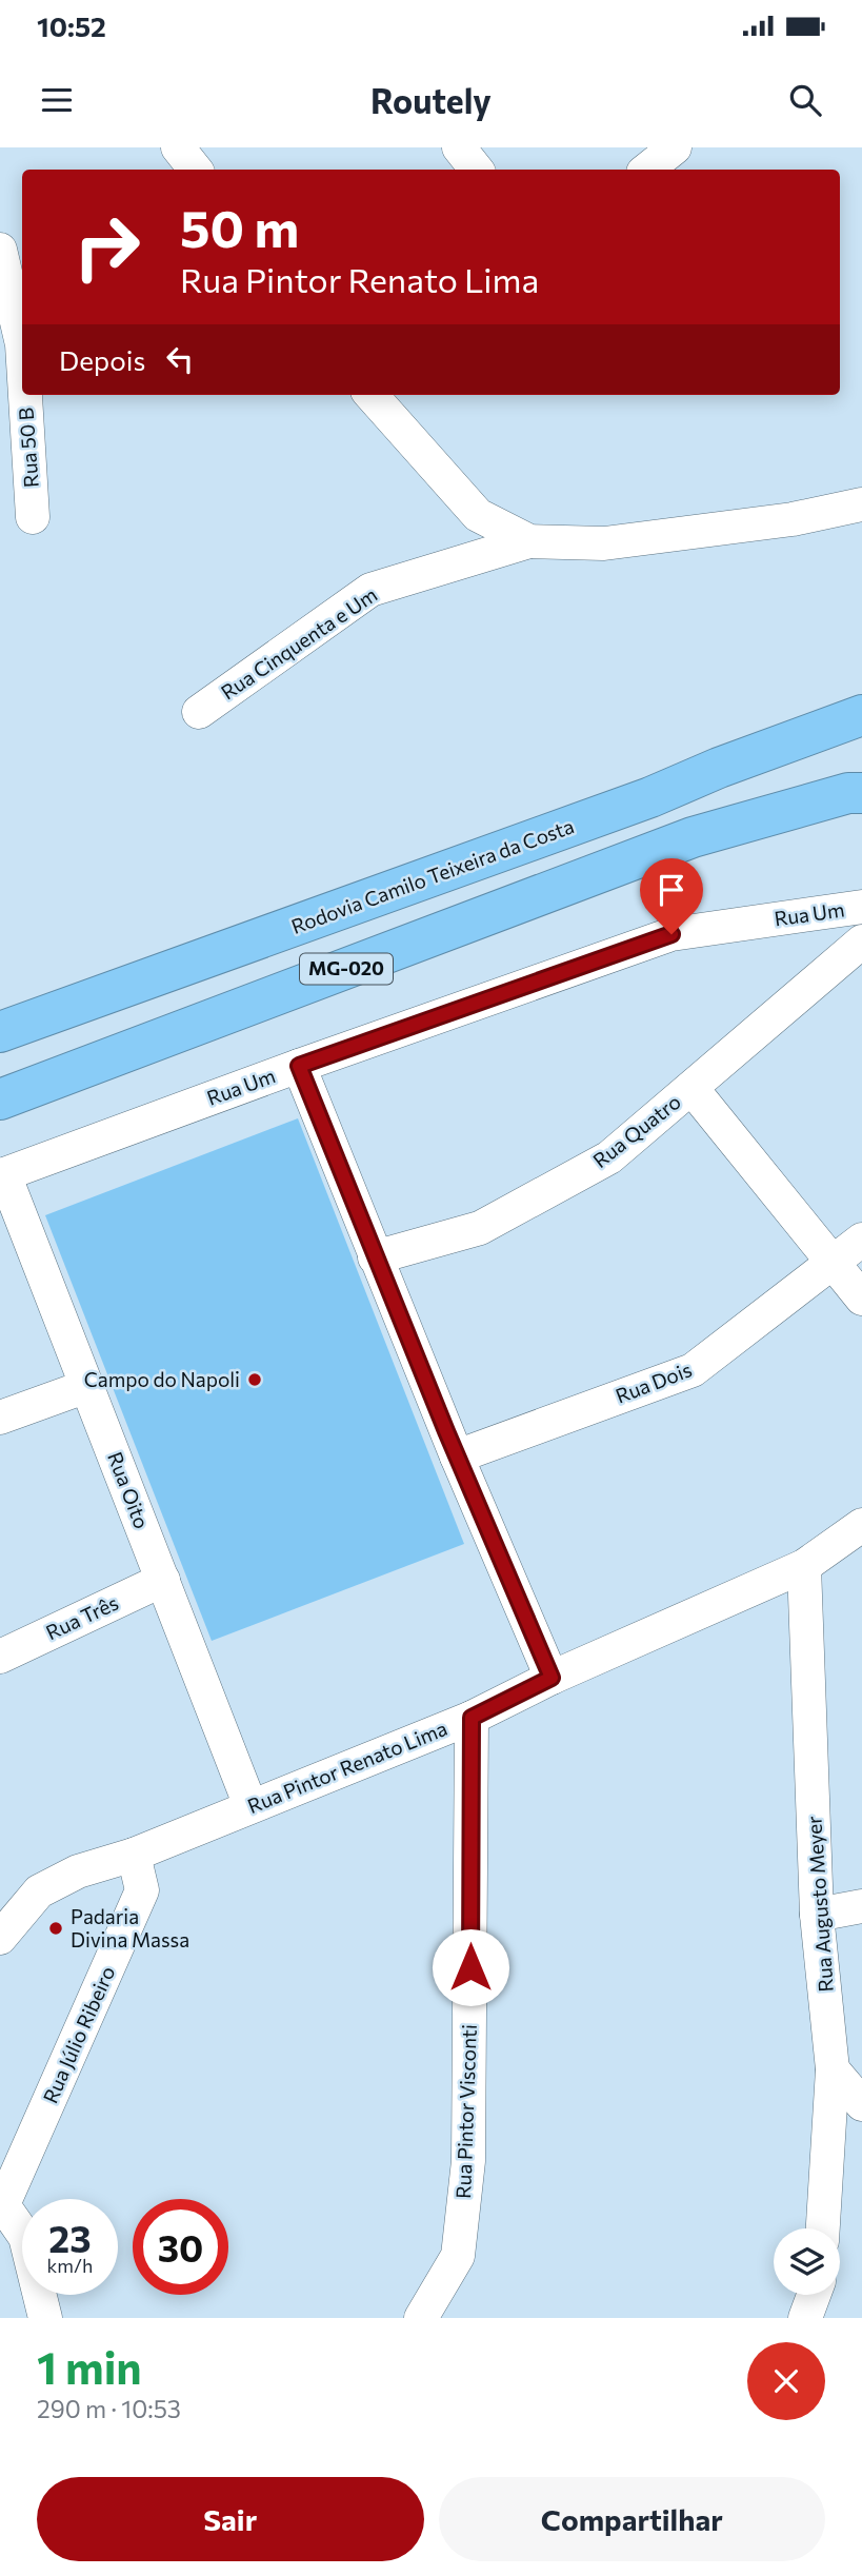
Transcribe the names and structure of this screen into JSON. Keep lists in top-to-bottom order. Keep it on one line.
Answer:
{"streets":{"highway":["Rodovia Camilo Teixeira da Costa","MG-020"],"street":["Rua 50 B","Rua Cinquenta e Um","Rua Um","Rua Quatro","Rua Dois","Rua Oito","Rua Três","Rua Pintor Renato Lima","Rua Augusto Meyer","Rua Júlio Ribeiro","Rua Pintor Visconti"]},"crossings":[["Rua Um","Rua Oito"],["Rua Oito","Rua Três"],["Rua Oito","Rua Pintor Renato Lima"],["Rua Pintor Renato Lima","Rua Augusto Meyer"],["Rua Pintor Renato Lima","Rua Júlio Ribeiro"],["Rua Pintor Renato Lima","Rua Pintor Visconti"]],"places":["Campo do Napoli","Padaria Divina Massa"],"page":{"status":"10:52","header":"Routely","turn":["50 m","Rua Pintor Renato Lima"],"then":"Depois","speed":"23 km/h","limit":"30","heading":["1 min","290 m · 10:53"],"buttons":["Sair","Compartilhar"]}}
